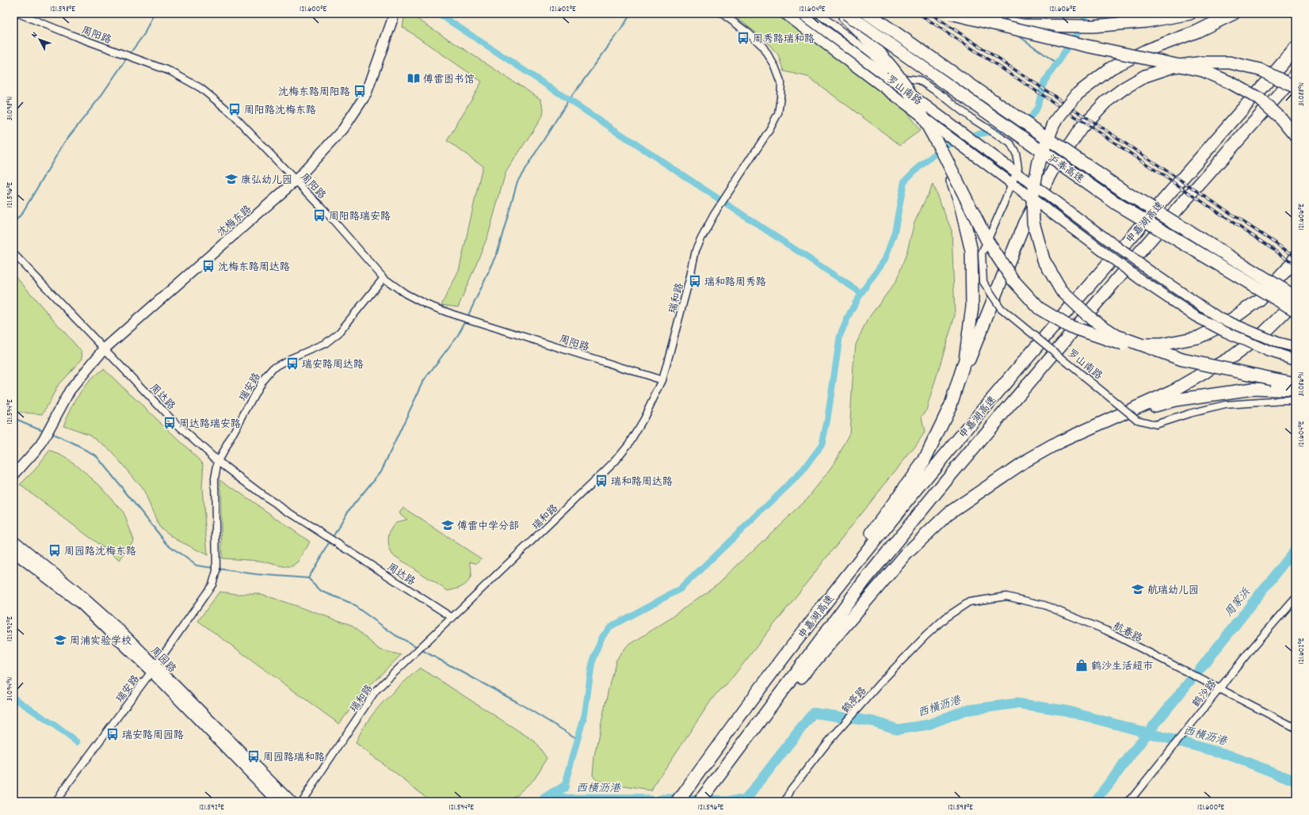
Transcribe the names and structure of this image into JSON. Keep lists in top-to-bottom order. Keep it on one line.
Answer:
{"streets":{"highway":["沪奉高速","申嘉湖高速"],"street":["周阳路","罗山南路","沈梅东路","瑞和路","瑞安路","周达路","航春路","周园路","鹤沙路","鹤亭路"]},"crossings":[["周阳路","沈梅东路"],["周阳路","瑞和路"],["周阳路","瑞安路"],["沈梅东路","周达路"],["瑞和路","周达路"],["瑞安路","周达路"],["瑞安路","周园路"],["航春路","鹤沙路"],["航春路","鹤亭路"]],"water":["周家浜","西横沥港"],"places":{"bus stop":["周秀路瑞和路","沈梅东路周阳路","周阳路沈梅东路","周阳路瑞安路","沈梅东路周达路","瑞和路周秀路","瑞安路周达路","周达路瑞安路","瑞和路周达路","周园路沈梅东路","瑞安路周园路","周园路瑞和路"],"library":["傅雷图书馆"],"school or university":["康弘幼儿园","傅雷中学分部","航瑞幼儿园","周浦实验学校"],"shop":["鹤沙生活超市"]},"north":"top left","coordinates":["121.598°E","121.600°E","121.602°E","121.604°E","121.606°E","31.088°N","31.098°N","121.596°E","31.086°N","121.594°E","121.592°E","31.094°N"]}
